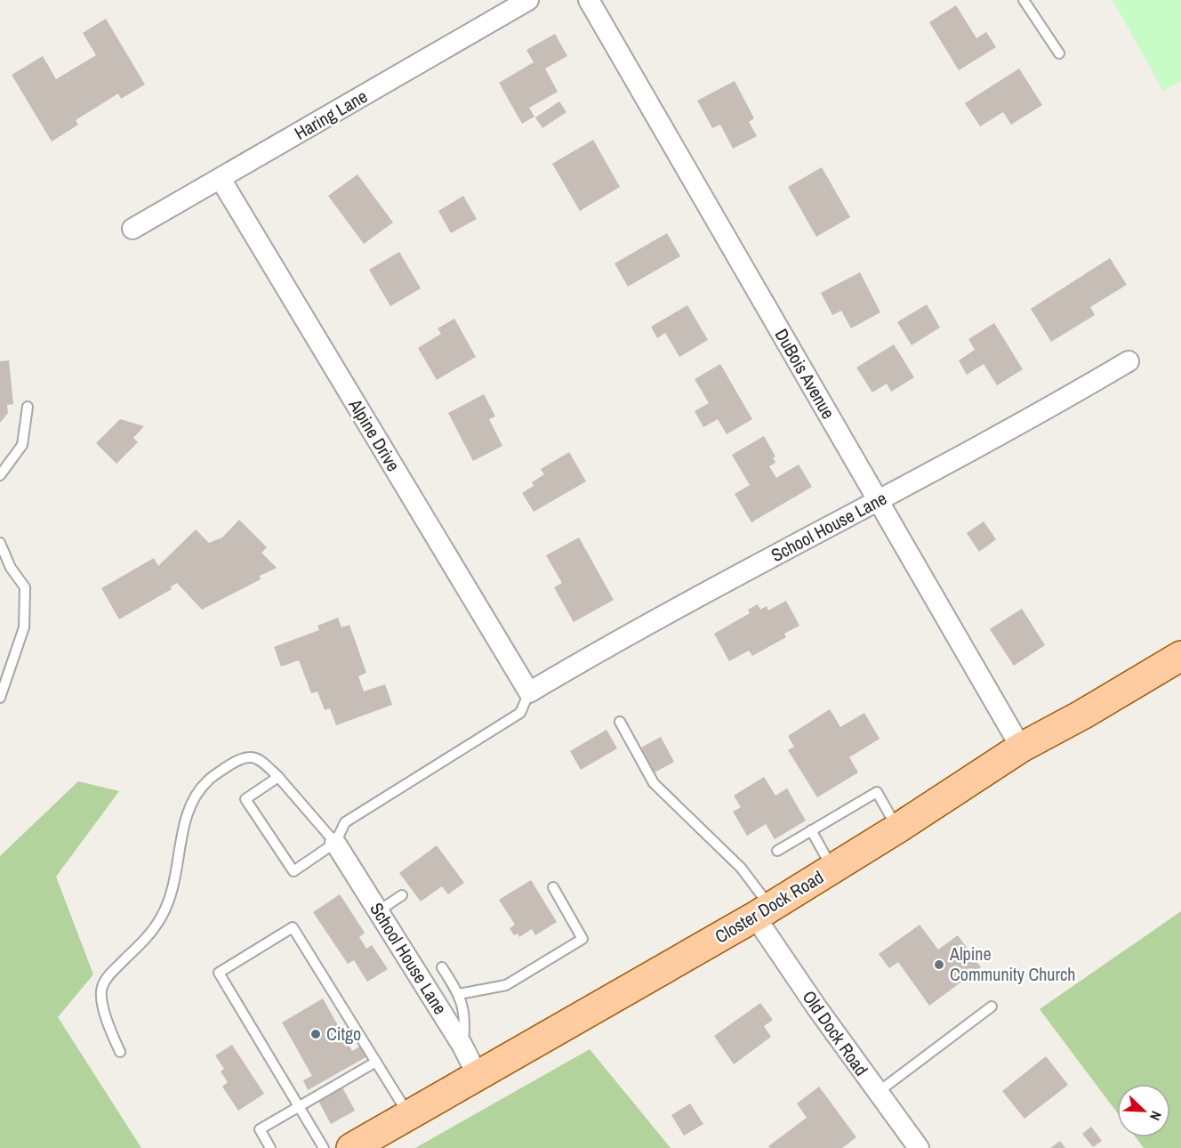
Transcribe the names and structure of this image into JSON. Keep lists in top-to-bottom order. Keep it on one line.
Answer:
{"streets":{"main road":["Closter Dock Road"],"street":["Haring Lane","DuBois Avenue","Alpine Drive","School House Lane","Old Dock Road"]},"crossings":[["Haring Lane","Alpine Drive"],["DuBois Avenue","School House Lane"],["DuBois Avenue","Closter Dock Road"],["Alpine Drive","School House Lane"],["School House Lane","Closter Dock Road"],["Closter Dock Road","Old Dock Road"]],"places":["Alpine Community Church","Citgo"],"north":"bottom right"}
